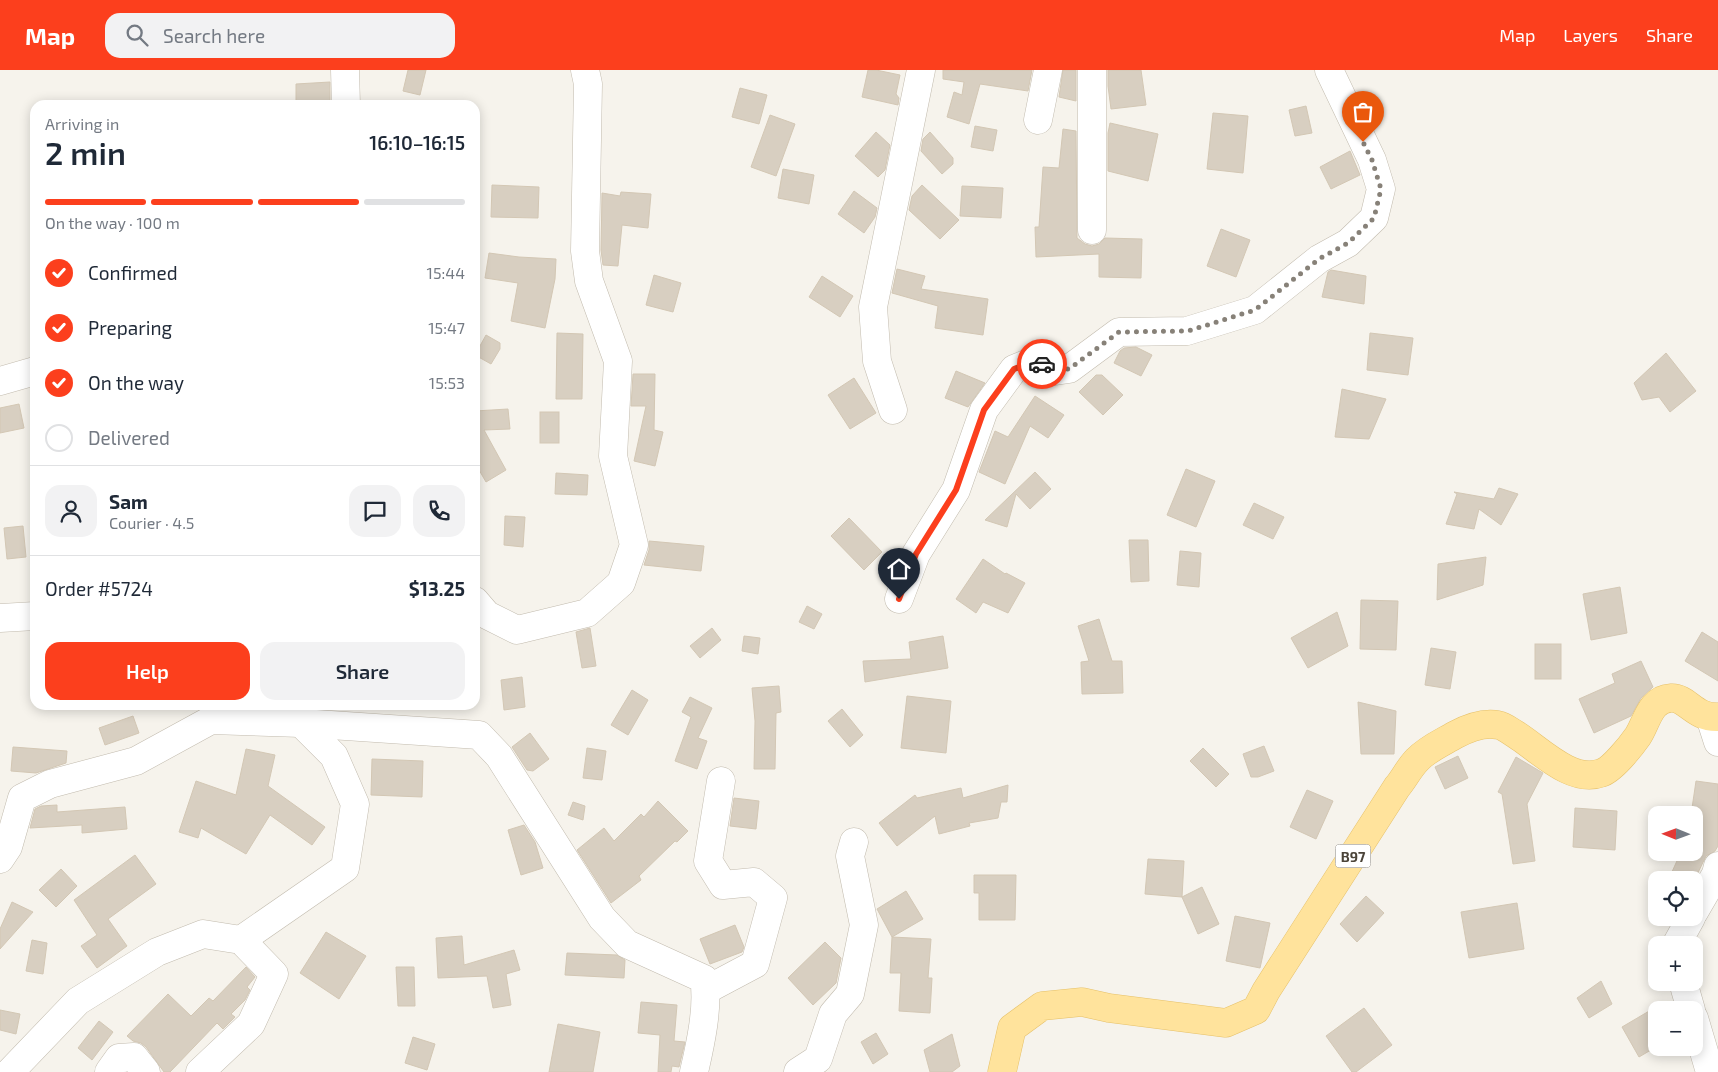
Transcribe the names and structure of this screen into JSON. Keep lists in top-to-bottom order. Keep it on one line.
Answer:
{"streets":{"main road":["B97"]},"north":"left","page":{"header":"Map","search":"Search here","nav":["Map","Layers","Share"],"heading":["2 min","Arriving in","16:10–16:15"],"panel":["Sam","Courier · 4.5","Order #5724","$13.25"],"bar":"On the way · 100 m","list":[["Confirmed","15:44"],["Preparing","15:47"],["On the way","15:53"],"Delivered"],"buttons":["Help","Share"],"map_buttons":["+","−"]}}
